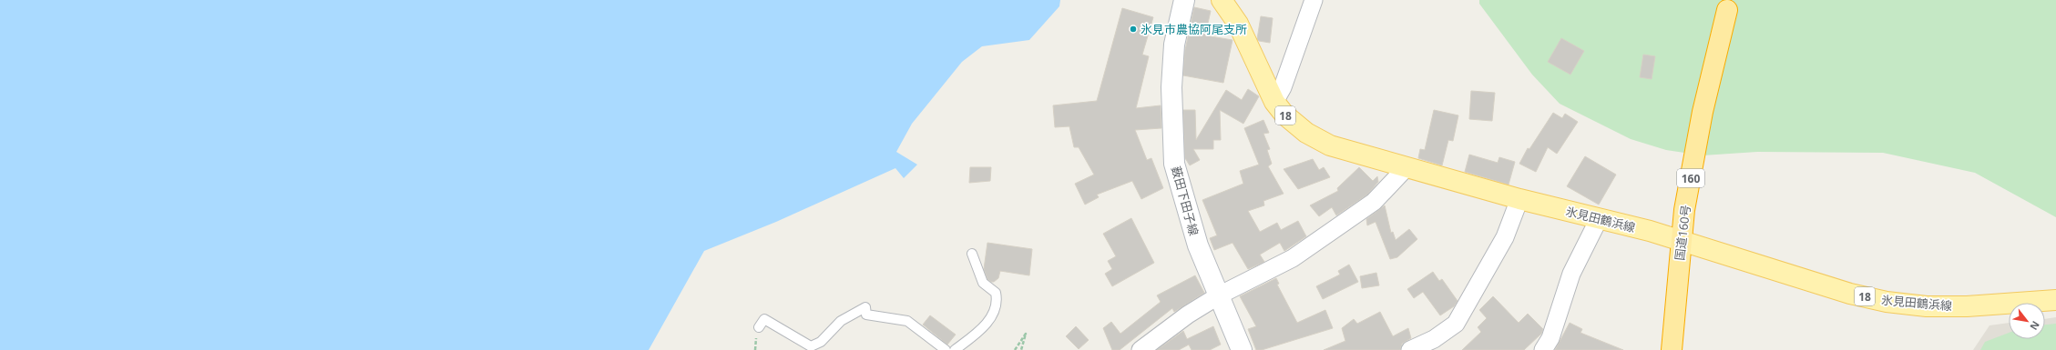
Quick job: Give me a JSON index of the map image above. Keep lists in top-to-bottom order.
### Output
{
  "streets": {
    "highway": ["160", "国道160号"],
    "main road": ["18", "薮田下田子線", "氷見田鶴浜線"]
  },
  "crossings": [
    ["氷見田鶴浜線", "国道160号"]
  ],
  "places": ["氷見市農協阿尾支所"],
  "north": "bottom right"
}
